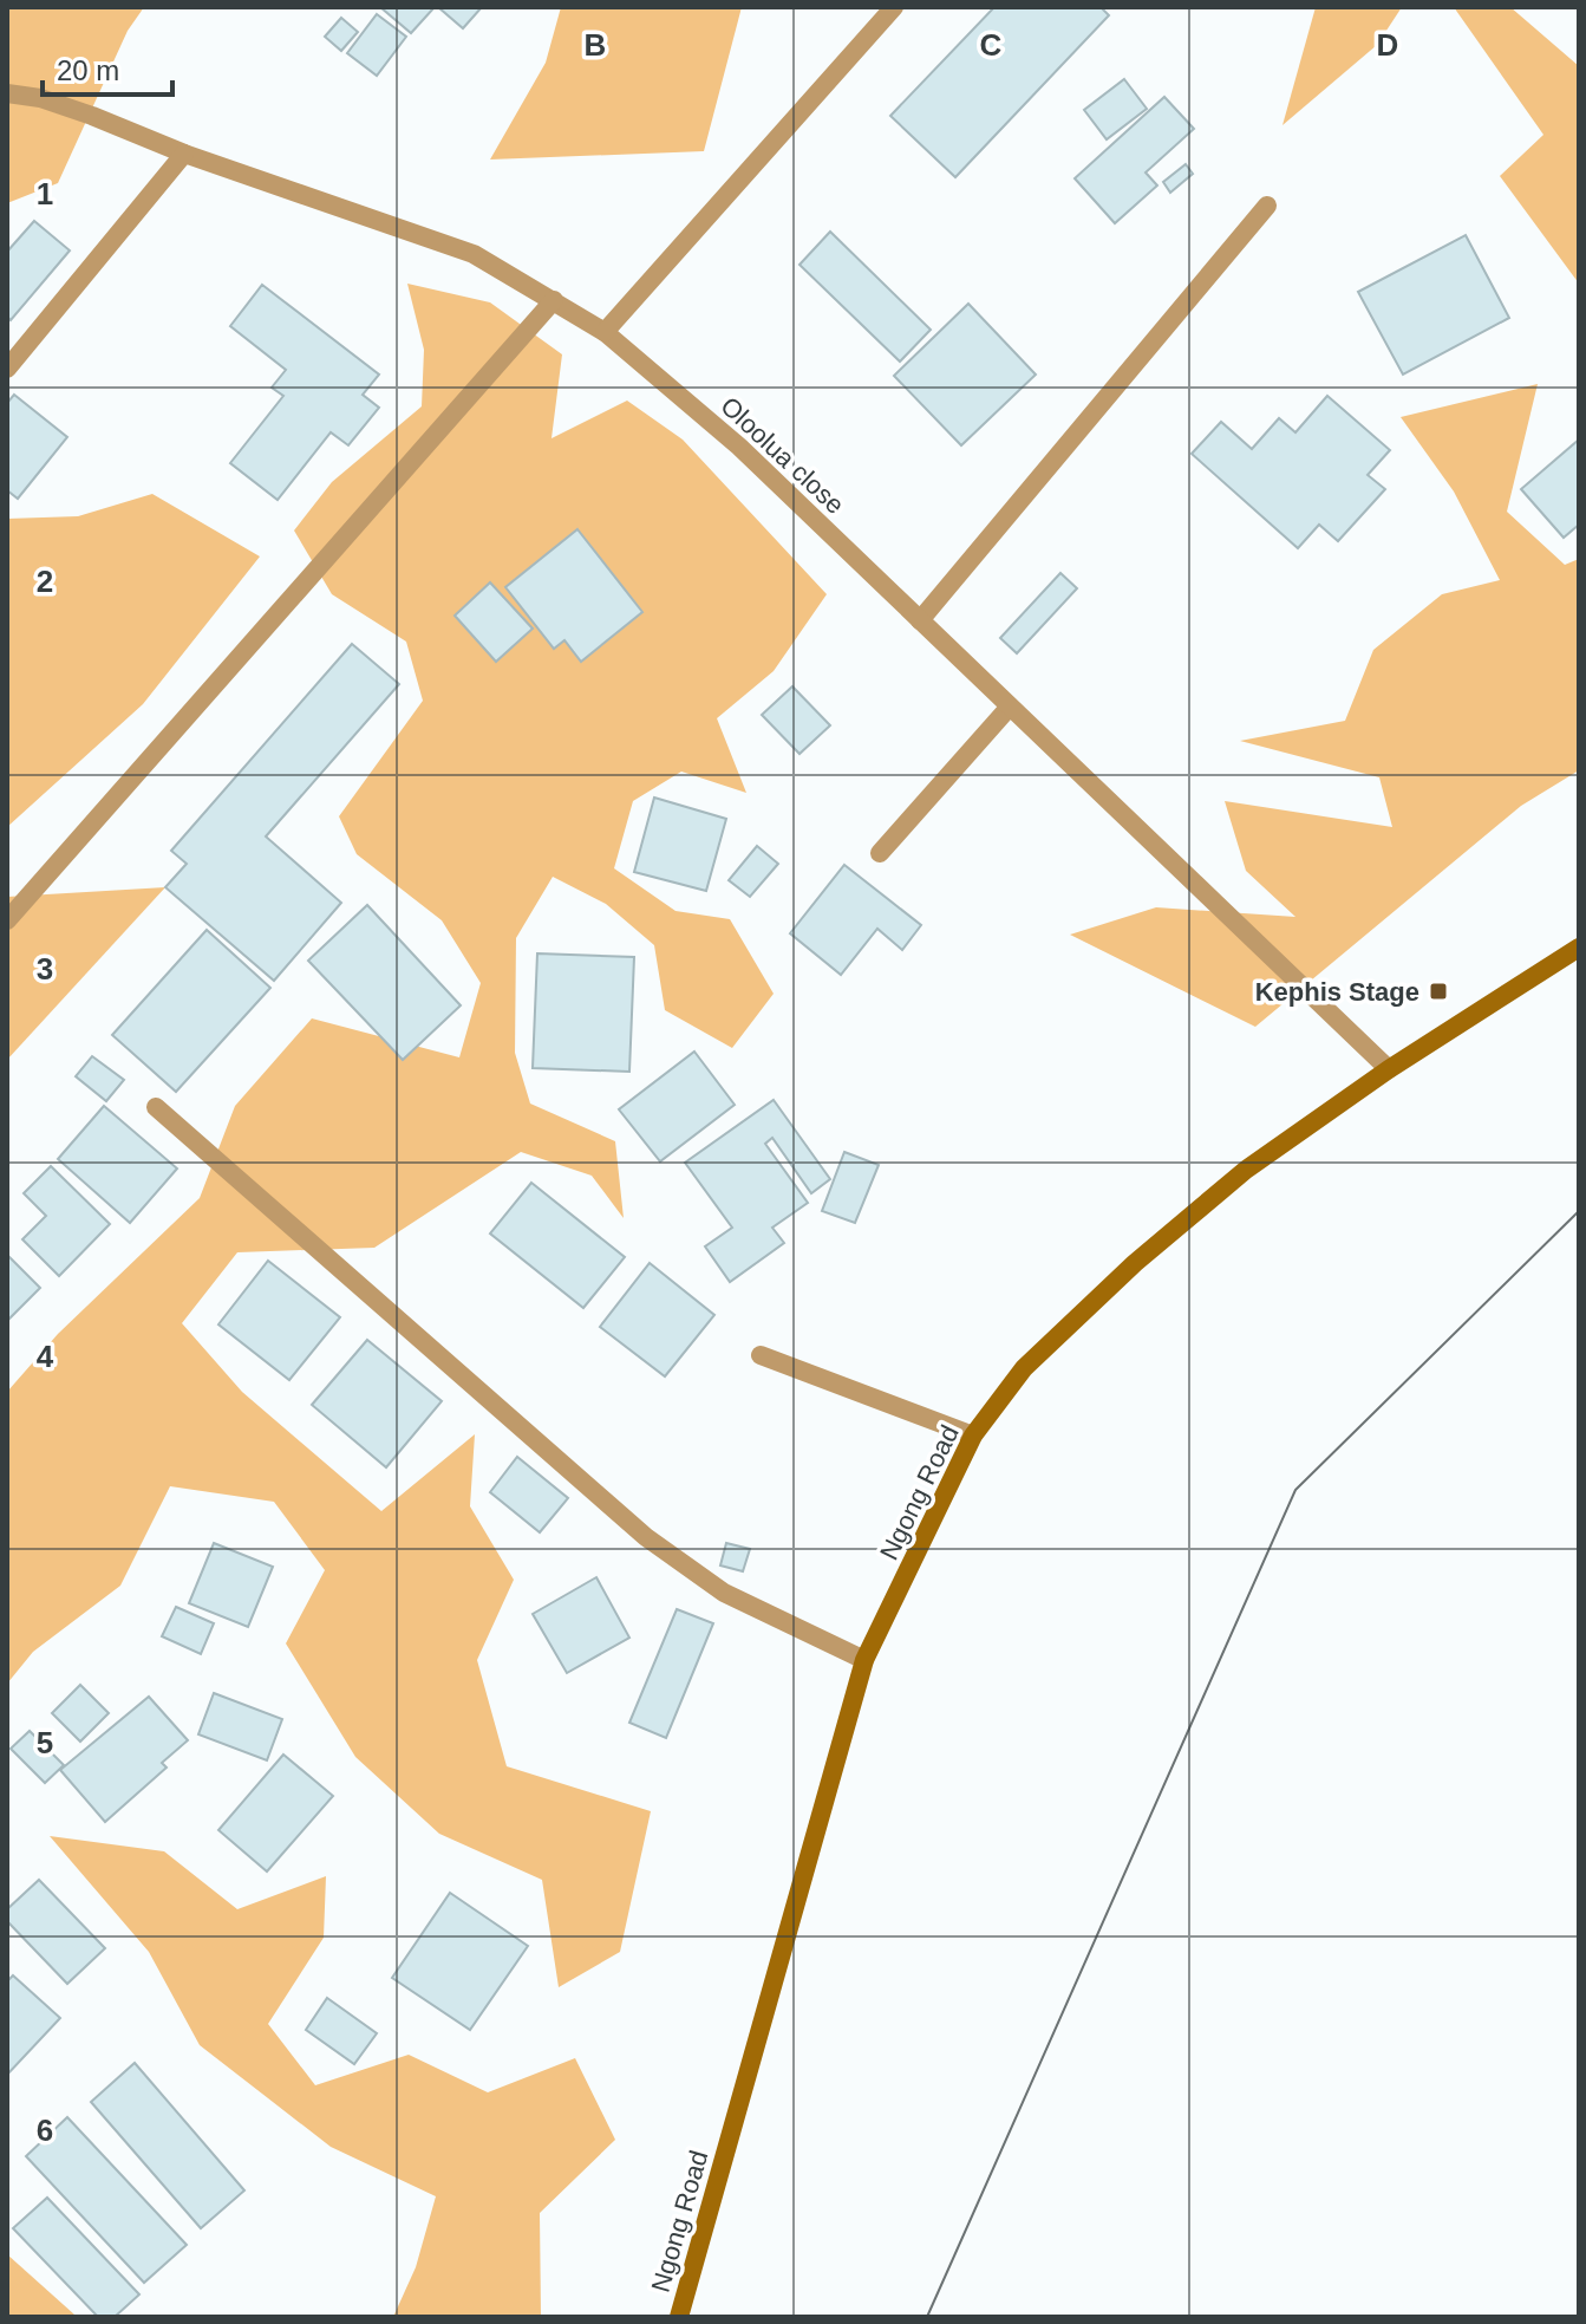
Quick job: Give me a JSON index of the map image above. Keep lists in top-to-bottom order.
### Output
{
  "streets": {
    "main road": ["Ngong Road"],
    "street": ["Oloolua close"]
  },
  "crossings": [
    ["Oloolua close", "Ngong Road"]
  ],
  "places": {
    "transit": ["Kephis Stage"]
  },
  "scale_bar": "20 m",
  "grid": {
    "columns": ["B", "C", "D"],
    "rows": [
      "1",
      "2",
      "3",
      "4",
      "5",
      "6"
    ]
  }
}
